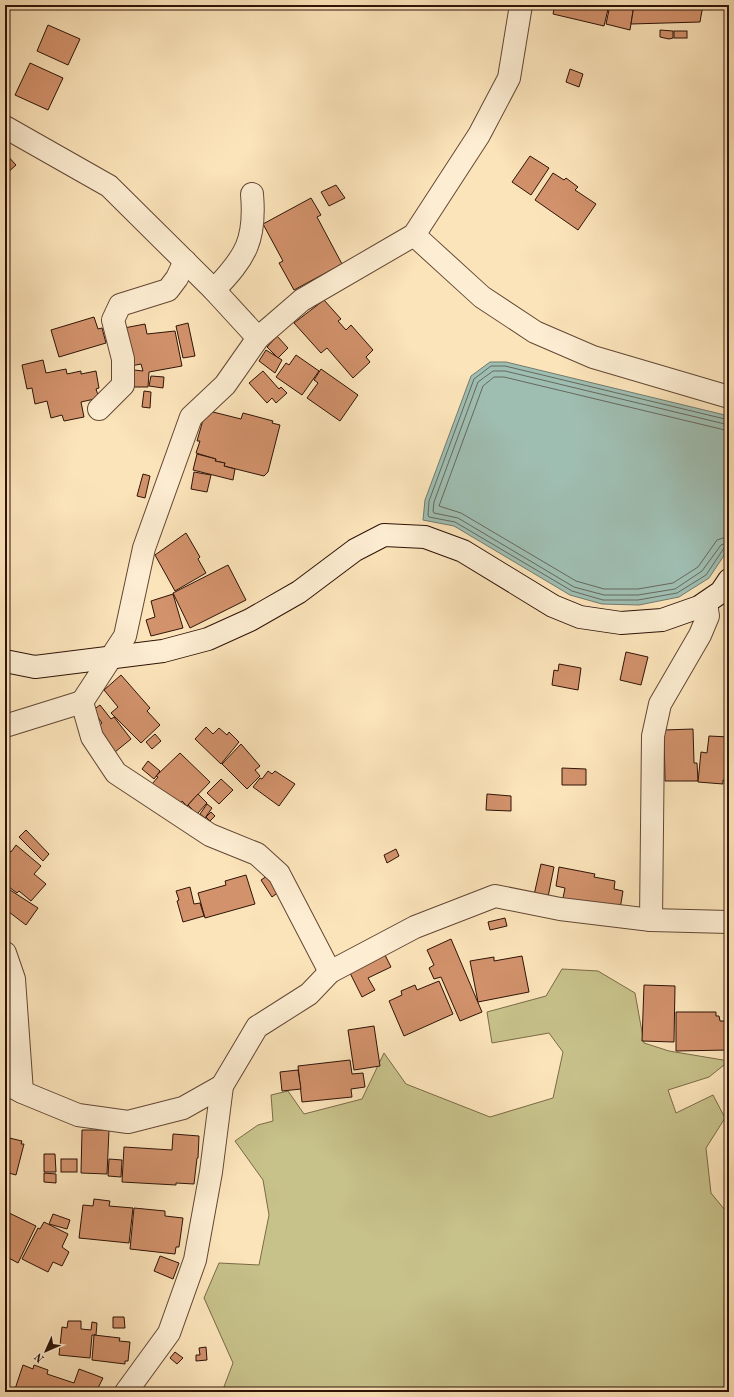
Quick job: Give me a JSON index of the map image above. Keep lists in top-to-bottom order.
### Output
{
  "north": "bottom left"
}
